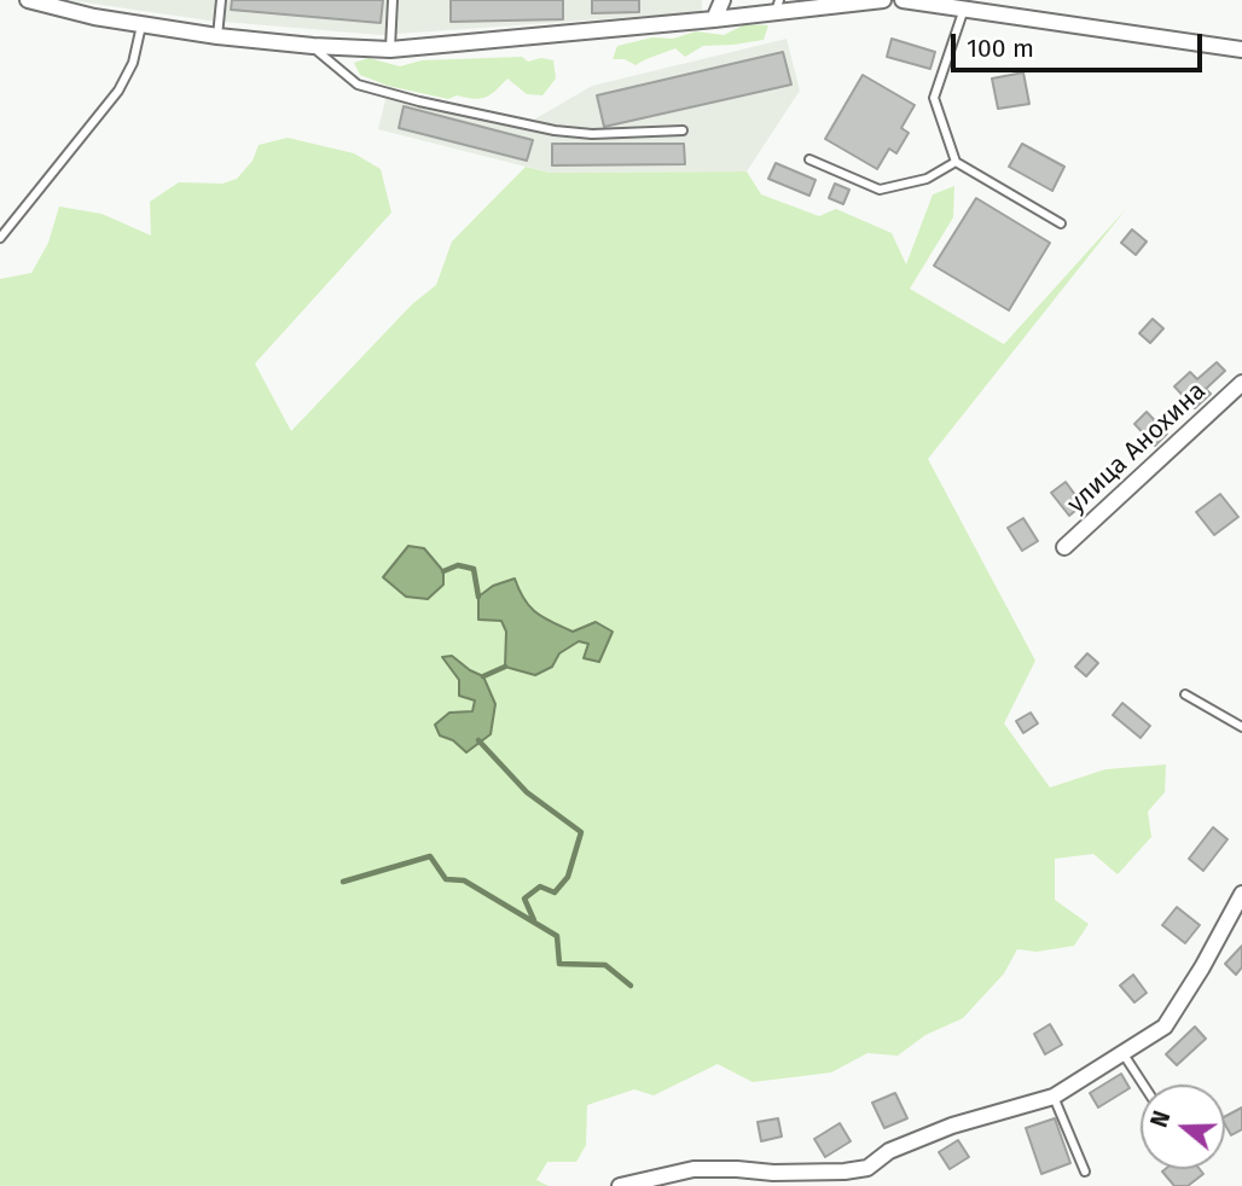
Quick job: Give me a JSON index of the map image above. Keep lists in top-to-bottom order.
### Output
{
  "streets": {
    "street": ["улица Анохина"]
  },
  "scale_bar": "100 m",
  "north": "left"
}
